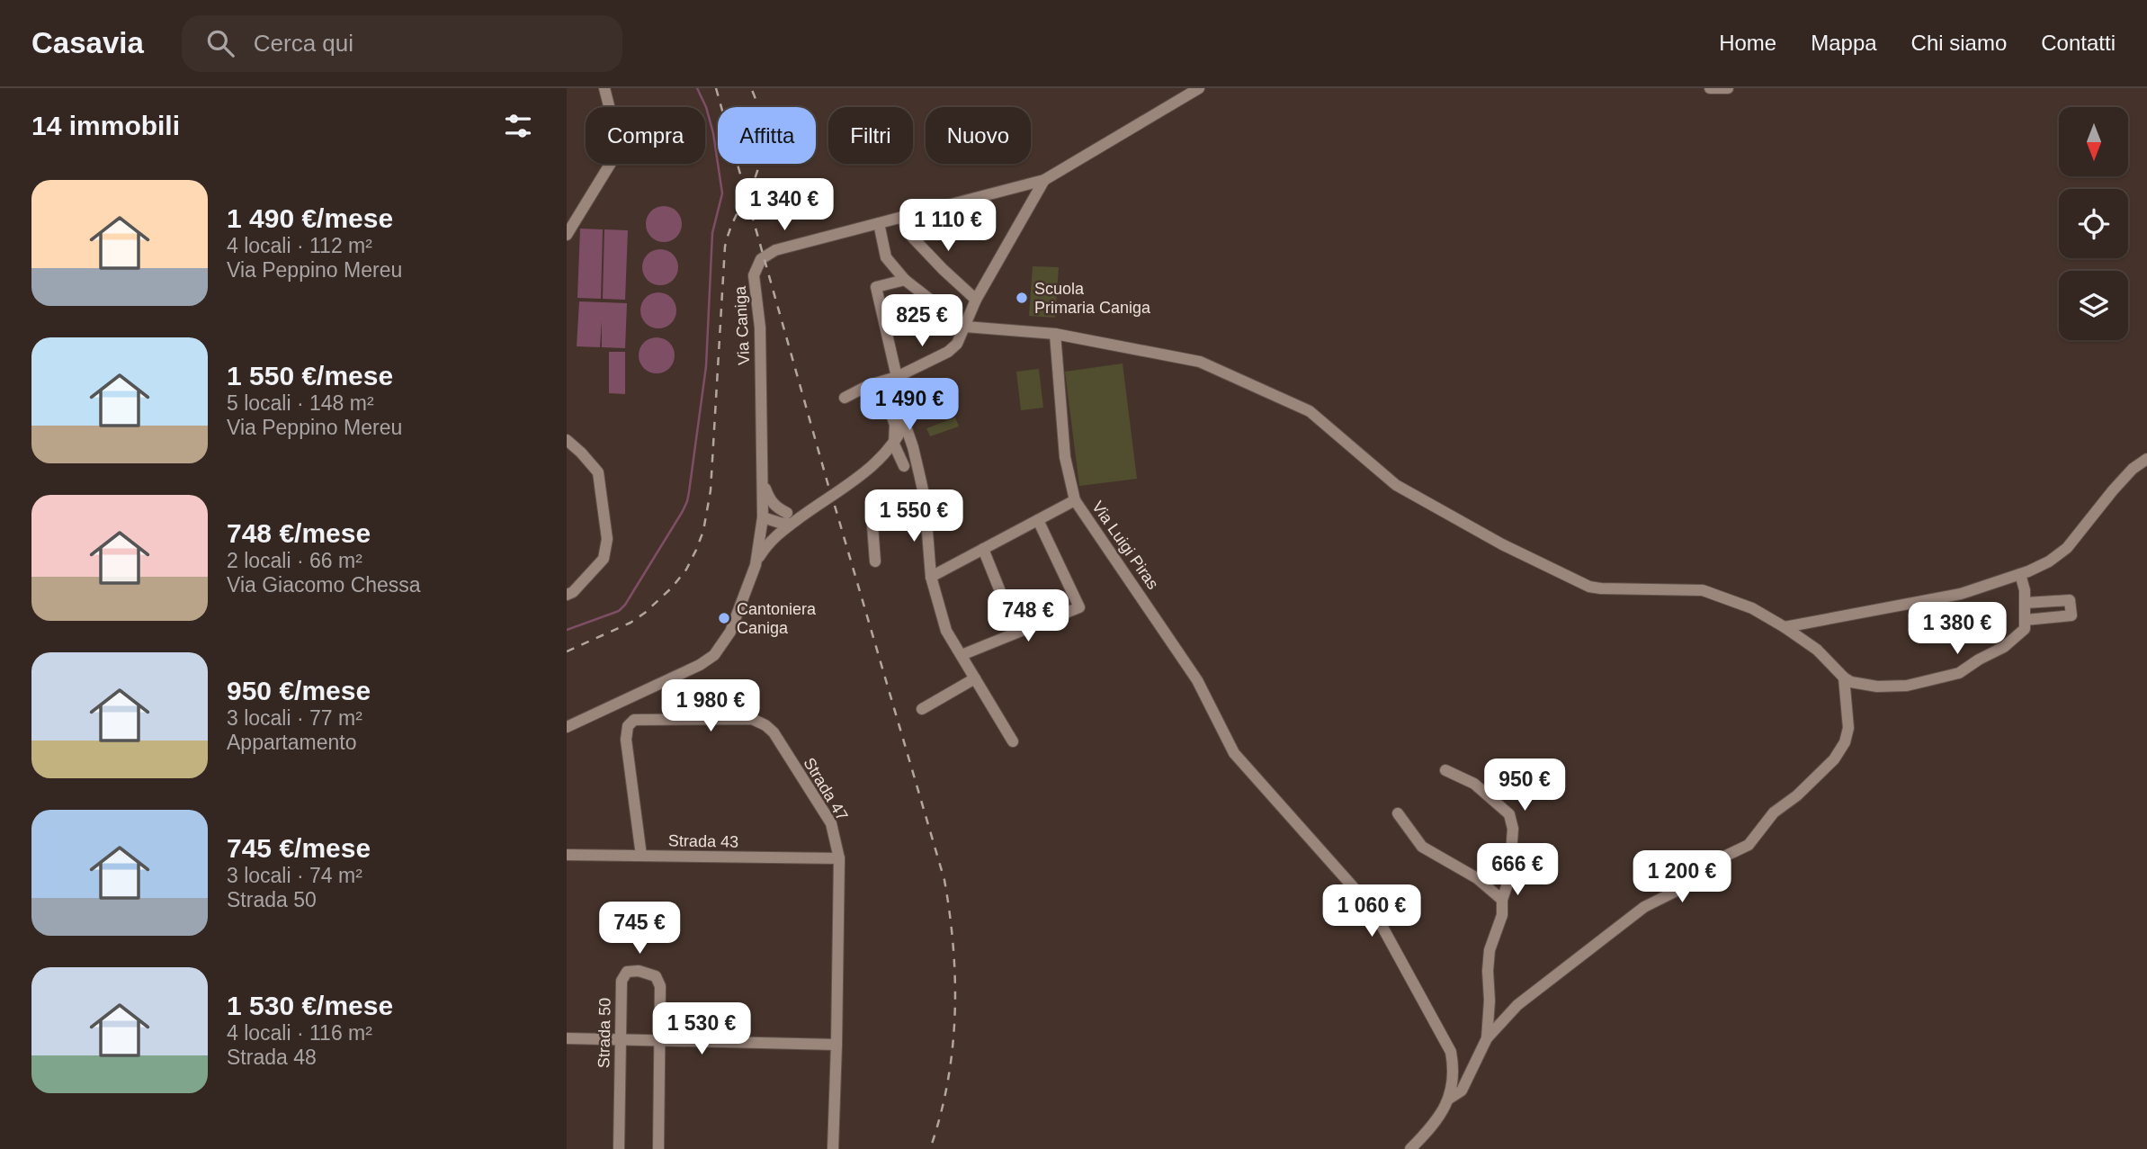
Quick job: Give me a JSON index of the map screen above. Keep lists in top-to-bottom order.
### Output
{
  "streets": {
    "street": [
      "Via Caniga",
      "Via Luigi Piras",
      "Strada 47",
      "Strada 43",
      "Strada 50"
    ]
  },
  "crossings": [
    ["Strada 47", "Strada 43"]
  ],
  "places": ["Scuola Primaria Caniga", "Cantoniera Caniga"],
  "north": "bottom",
  "page": {
    "header": "Casavia",
    "search": "Cerca qui",
    "nav": [
      "Home",
      "Mappa",
      "Chi siamo",
      "Contatti"
    ],
    "heading": "14 immobili",
    "chip": [
      "Compra",
      "Affitta",
      "Filtri",
      "Nuovo"
    ],
    "list": [
      {
        "name": "1 490 €/mese",
        "note": "4 locali · 112 m² · Via Peppino Mereu"
      },
      {
        "name": "1 550 €/mese",
        "note": "5 locali · 148 m² · Via Peppino Mereu"
      },
      {
        "name": "748 €/mese",
        "note": "2 locali · 66 m² · Via Giacomo Chessa"
      },
      {
        "name": "950 €/mese",
        "note": "3 locali · 77 m² · Appartamento"
      },
      {
        "name": "745 €/mese",
        "note": "3 locali · 74 m² · Strada 50"
      },
      {
        "name": "1 530 €/mese",
        "note": "4 locali · 116 m² · Strada 48"
      }
    ],
    "price": [
      "1 340 €",
      "1 110 €",
      "825 €",
      "1 490 €",
      "1 550 €",
      "748 €",
      "1 380 €",
      "1 980 €",
      "950 €",
      "666 €",
      "1 200 €",
      "1 060 €",
      "745 €",
      "1 530 €"
    ]
  }
}
